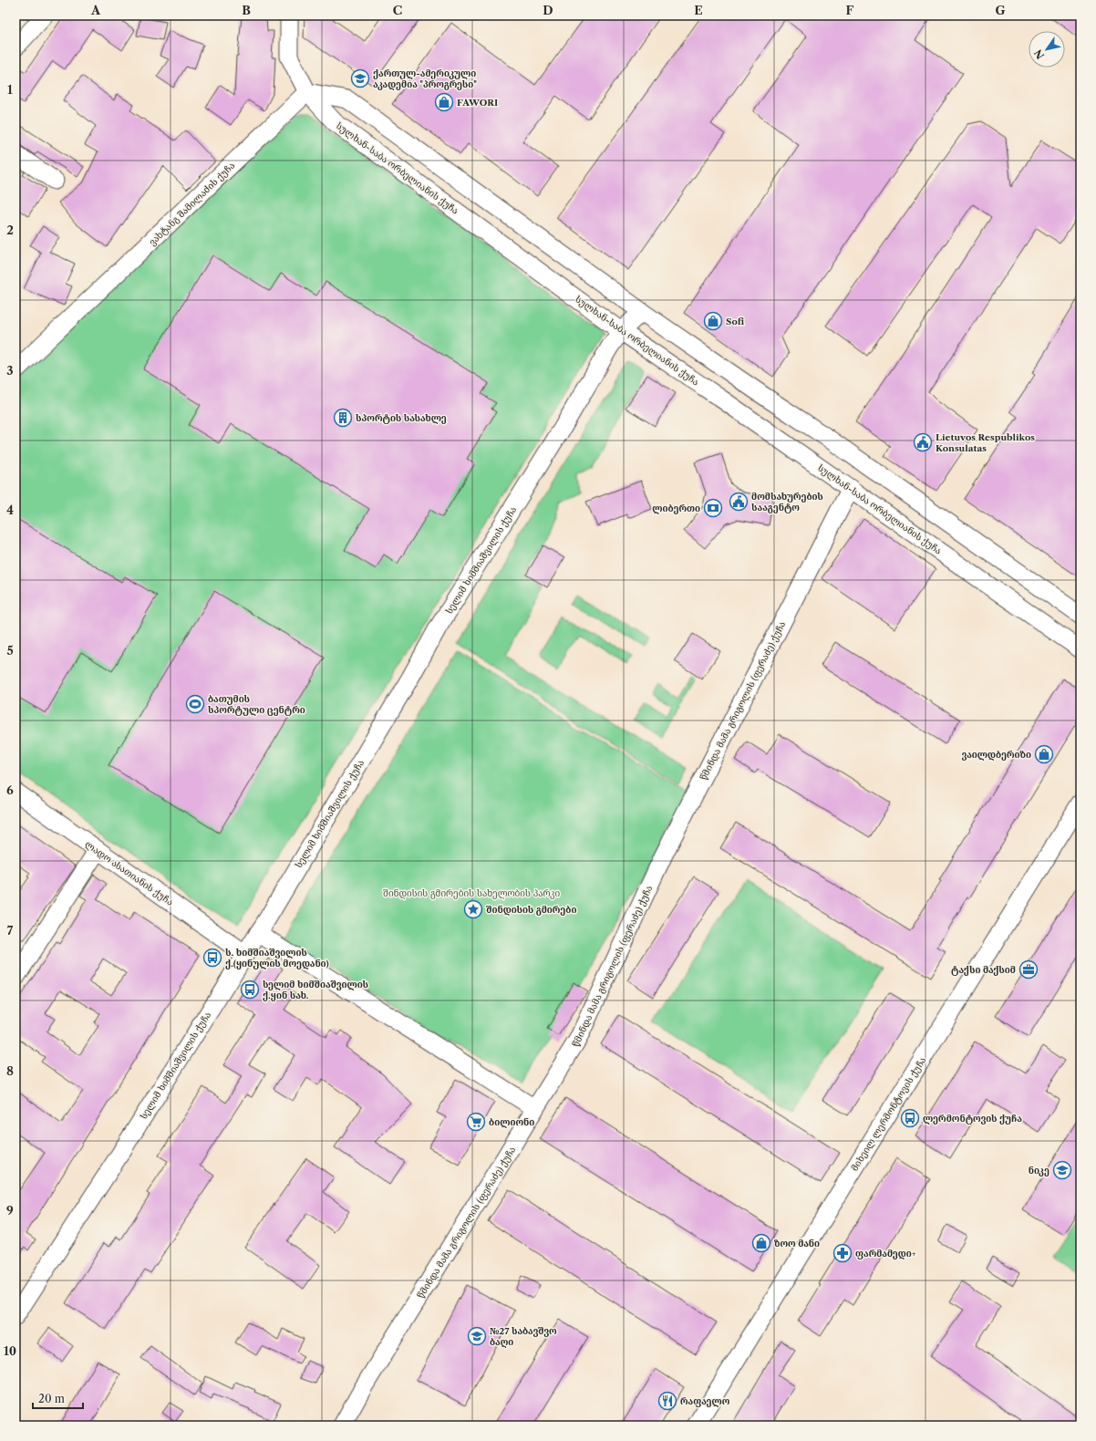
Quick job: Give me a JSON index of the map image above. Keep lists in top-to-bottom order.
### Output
{
  "streets": {
    "street": [
      "სულხან-საბა ორბელიანის ქუჩა",
      "ვახტანგ შამილაძის ქუჩა",
      "სელიმ ხიმშიაშვილის ქუჩა",
      "წმინდა მამა გრიგოლის (ფერაძე) ქუჩა",
      "ლადო ასათიანის ქუჩა",
      "მიხეილ ლერმონტოვის ქუჩა"
    ]
  },
  "crossings": [
    ["სულხან-საბა ორბელიანის ქუჩა", "ვახტანგ შამილაძის ქუჩა"],
    ["სულხან-საბა ორბელიანის ქუჩა", "სელიმ ხიმშიაშვილის ქუჩა"],
    ["სულხან-საბა ორბელიანის ქუჩა", "წმინდა მამა გრიგოლის (ფერაძე) ქუჩა"],
    ["სელიმ ხიმშიაშვილის ქუჩა", "ლადო ასათიანის ქუჩა"]
  ],
  "parks": ["შინდისის გმირების სახელობის პარკი"],
  "places": {
    "school or university": ["ქართულ-ამერიკული აკადემია \"პროგრესი\"", "ნიკე", "№27 საბავშვო ბაღი"],
    "shop": [
      "FAWORI",
      "Sofi",
      "ვაილდბერიზი",
      "ზოო მანი"
    ],
    "building": ["სპორტის სასახლე"],
    "public building": ["Lietuvos Respublikos Konsulatas", "მომსახურების სააგენტო"],
    "bank": ["ლიბერთი"],
    "sports": ["ბათუმის სპორტული ცენტრი"],
    "place": ["შინდისის გმირები"],
    "bus stop": ["ს. ხიმშიაშვილის ქ.(ყინულის მოედანი)", "სელიმ ხიმშიაშვილის ქ.ყინ სახ.", "ლერმონტოვის ქუჩა"],
    "office": ["ტაქსი მაქსიმ"],
    "supermarket": ["ბილიონი"],
    "pharmacy": ["ფარმამედი+"],
    "restaurant": ["რაფაელო"]
  },
  "scale_bar": "20 m",
  "north": "bottom left",
  "grid": {
    "columns": [
      "A",
      "B",
      "C",
      "D",
      "E",
      "F",
      "G"
    ],
    "rows": [
      "1",
      "2",
      "3",
      "4",
      "5",
      "6",
      "7",
      "8",
      "9",
      "10"
    ]
  }
}
